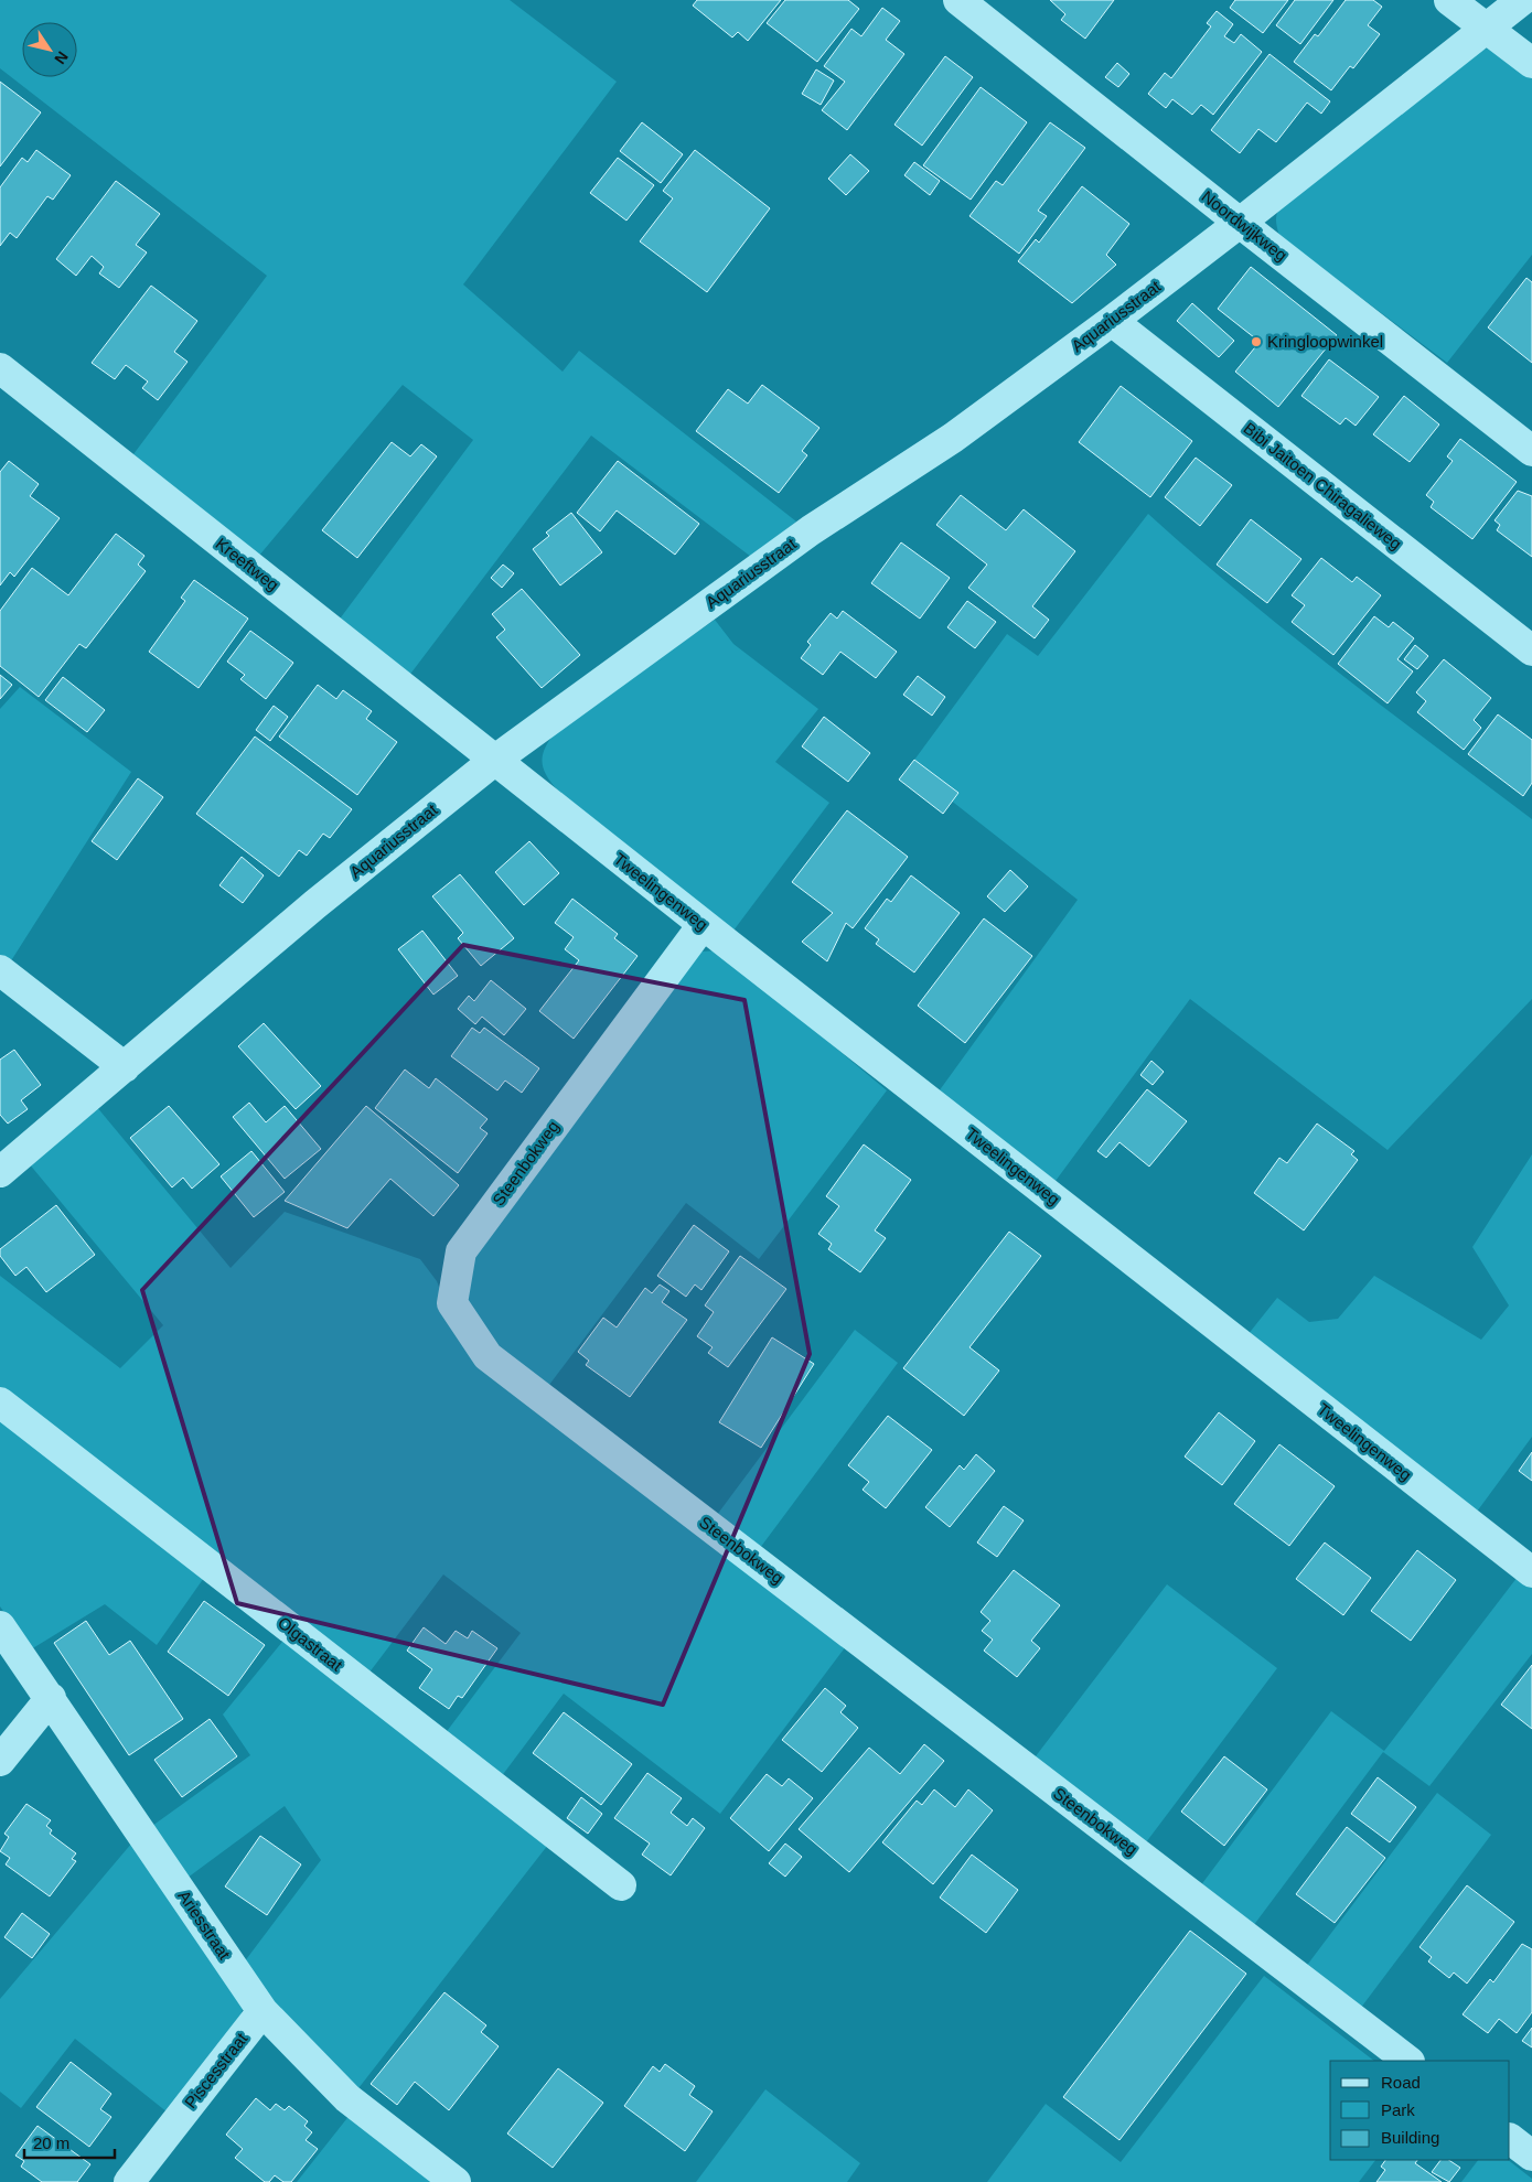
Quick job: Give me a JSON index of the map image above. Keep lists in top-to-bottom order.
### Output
{
  "streets": {
    "street": [
      "Noordwijkweg",
      "Aquariusstraat",
      "Bibi Jaitoen Chiragalieweg",
      "Kreeftweg",
      "Tweelingenweg",
      "Steenbokweg",
      "Olgastraat",
      "Ariesstraat",
      "Piscesstraat"
    ]
  },
  "crossings": [
    ["Noordwijkweg", "Aquariusstraat"],
    ["Aquariusstraat", "Bibi Jaitoen Chiragalieweg"],
    ["Aquariusstraat", "Kreeftweg"],
    ["Aquariusstraat", "Tweelingenweg"],
    ["Kreeftweg", "Tweelingenweg"],
    ["Tweelingenweg", "Steenbokweg"],
    ["Ariesstraat", "Piscesstraat"]
  ],
  "places": ["Kringloopwinkel"],
  "legend": ["Road", "Park", "Building"],
  "scale_bar": "20 m",
  "north": "bottom right"
}
